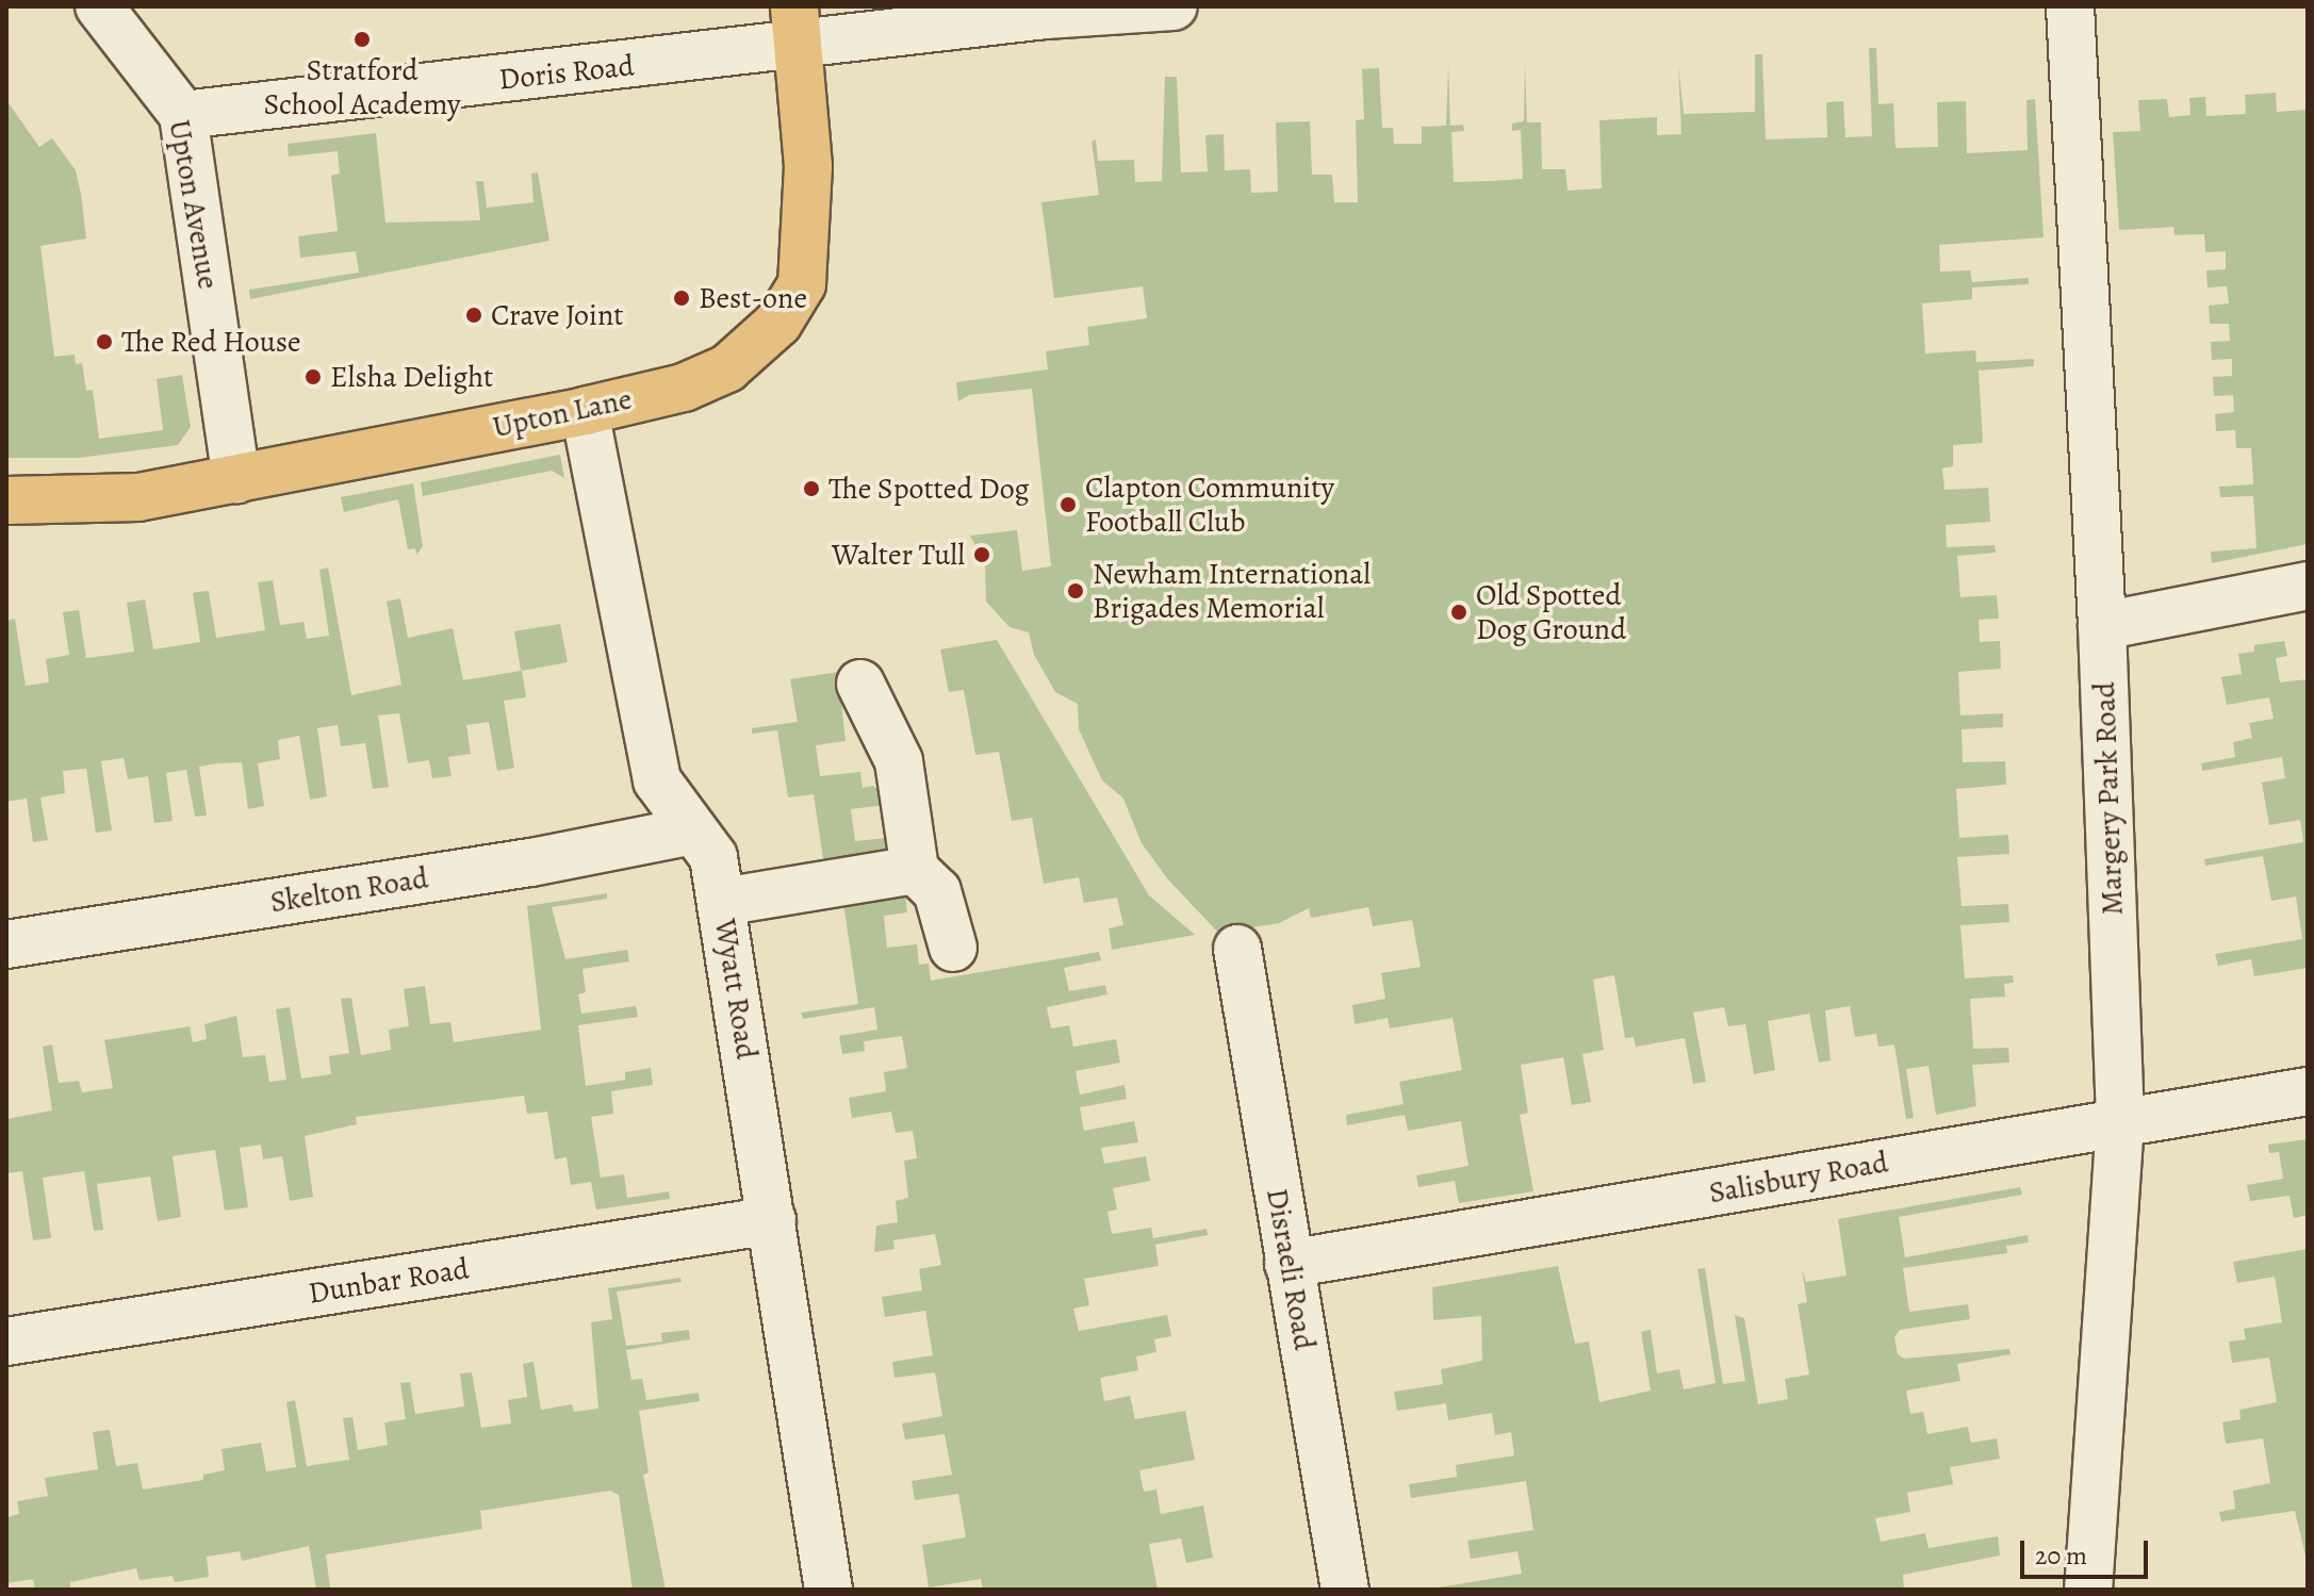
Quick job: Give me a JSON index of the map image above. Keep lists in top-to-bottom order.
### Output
{
  "streets": {
    "main road": ["Upton Lane"],
    "street": [
      "Doris Road",
      "Upton Avenue",
      "Margery Park Road",
      "Skelton Road",
      "Wyatt Road",
      "Salisbury Road",
      "Disraeli Road",
      "Dunbar Road"
    ]
  },
  "crossings": [
    ["Doris Road", "Upton Avenue"],
    ["Doris Road", "Upton Lane"],
    ["Upton Avenue", "Upton Lane"],
    ["Upton Lane", "Wyatt Road"],
    ["Margery Park Road", "Salisbury Road"],
    ["Skelton Road", "Wyatt Road"],
    ["Wyatt Road", "Dunbar Road"],
    ["Salisbury Road", "Disraeli Road"]
  ],
  "places": [
    "Stratford School Academy",
    "Best-one",
    "Crave Joint",
    "The Red House",
    "Elsha Delight",
    "The Spotted Dog",
    "Clapton Community Football Club",
    "Walter Tull",
    "Newham International Brigades Memorial",
    "Old Spotted Dog Ground"
  ],
  "scale_bar": "20 m"
}
